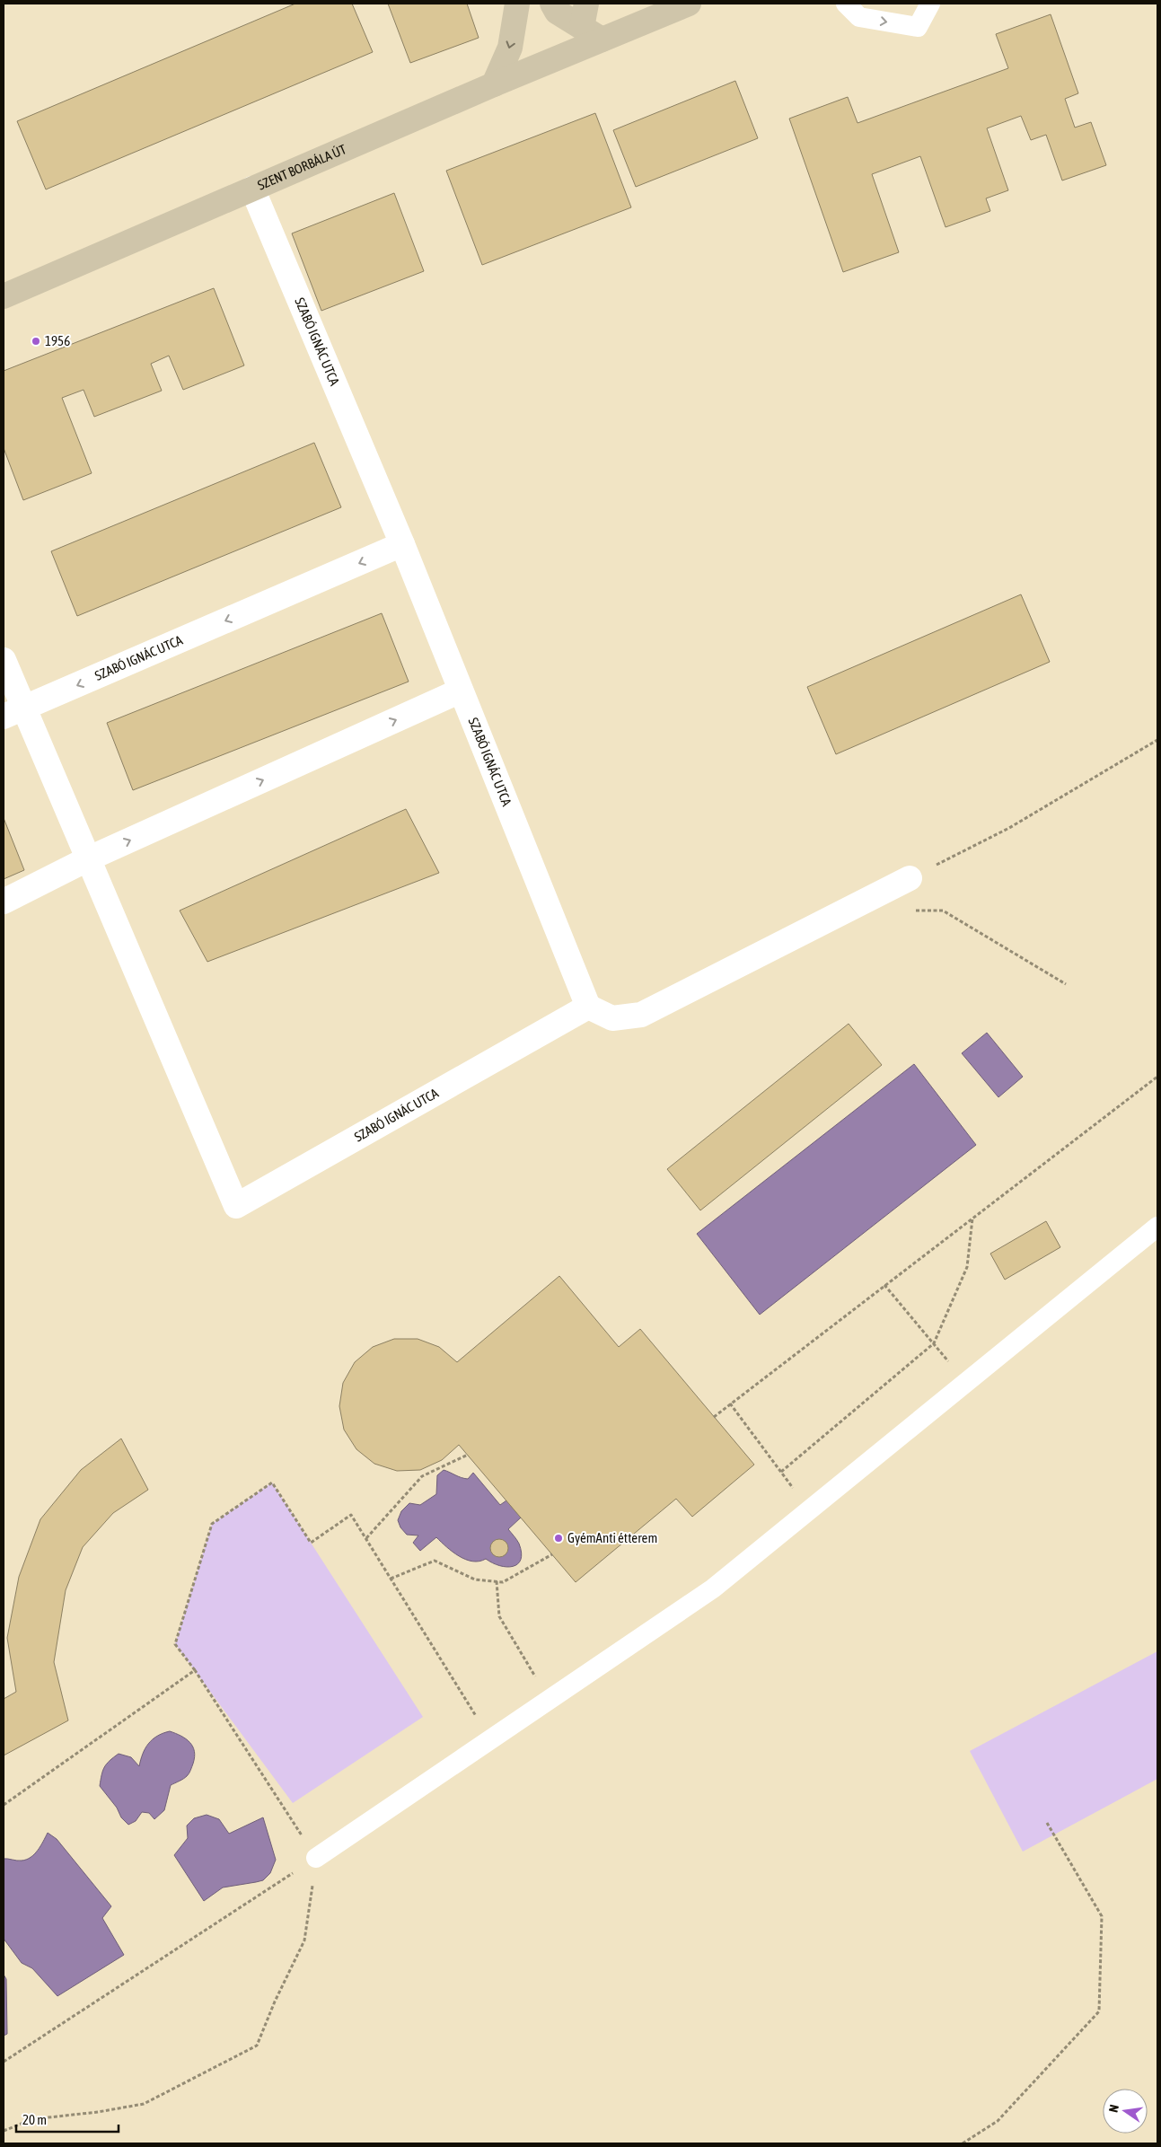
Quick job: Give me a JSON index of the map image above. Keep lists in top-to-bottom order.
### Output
{
  "streets": {
    "street": ["SZENT BORBÁLA ÚT", "SZABÓ IGNÁC UTCA"]
  },
  "crossings": [
    ["SZENT BORBÁLA ÚT", "SZABÓ IGNÁC UTCA"]
  ],
  "places": ["1956", "GyémAnti étterem"],
  "scale_bar": "20 m",
  "north": "left"
}
